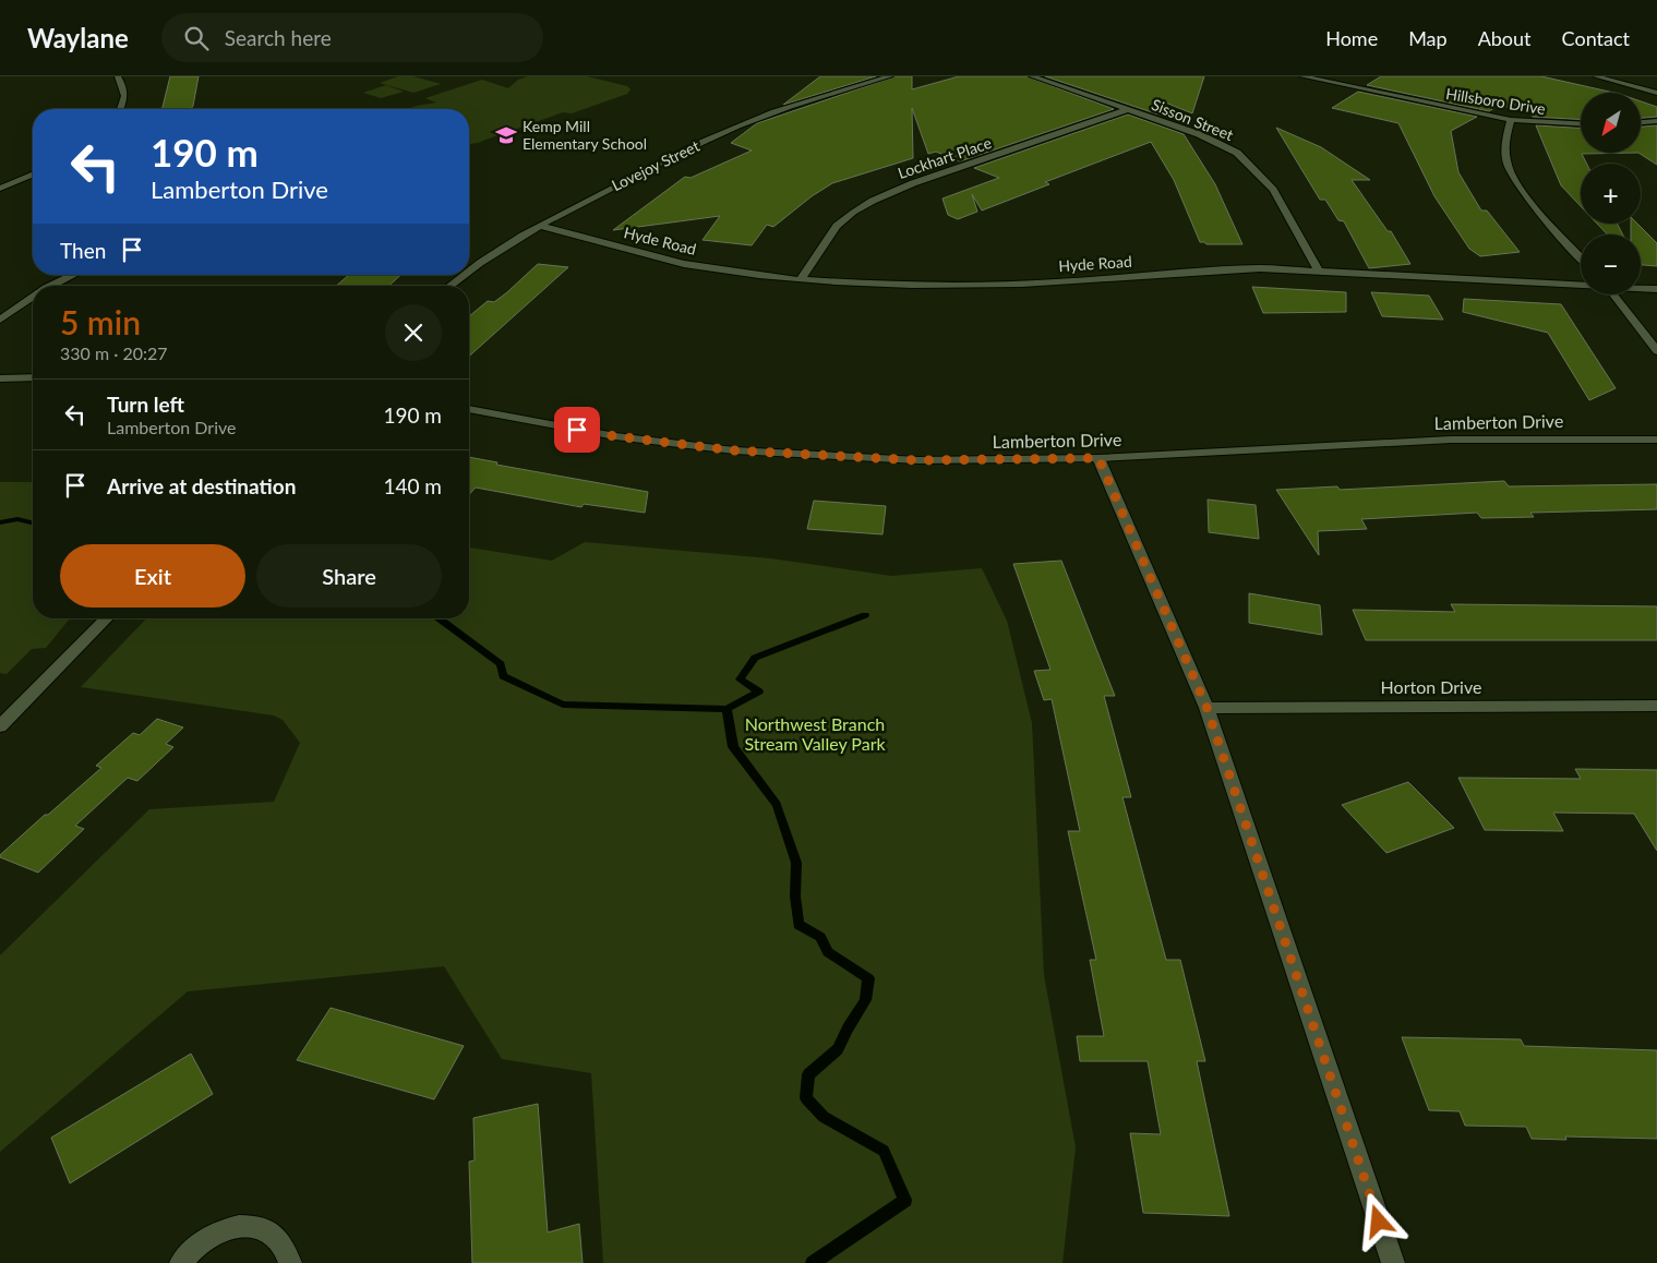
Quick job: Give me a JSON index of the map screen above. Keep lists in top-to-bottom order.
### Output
{
  "streets": {
    "street": [
      "Hillsboro Drive",
      "Sisson Street",
      "Lockhart Place",
      "Lovejoy Street",
      "Hyde Road",
      "Lamberton Drive",
      "Horton Drive"
    ]
  },
  "crossings": [
    ["Sisson Street", "Lockhart Place"],
    ["Sisson Street", "Hyde Road"],
    ["Lockhart Place", "Hyde Road"],
    ["Lovejoy Street", "Hyde Road"]
  ],
  "parks": ["Northwest Branch Stream Valley Park"],
  "places": {
    "school or university": ["Kemp Mill Elementary School"]
  },
  "north": "bottom left",
  "page": {
    "header": "Waylane",
    "search": "Search here",
    "nav": [
      "Home",
      "Map",
      "About",
      "Contact"
    ],
    "map_buttons": ["+", "−"],
    "turn": ["190 m", "Lamberton Drive"],
    "then": "Then",
    "heading": ["5 min", "330 m · 20:27"],
    "list": [
      {
        "name": "Turn left",
        "note": "Lamberton Drive",
        "value": "190 m"
      },
      {
        "name": "Arrive at destination",
        "value": "140 m"
      }
    ],
    "buttons": ["Exit", "Share"]
  }
}
